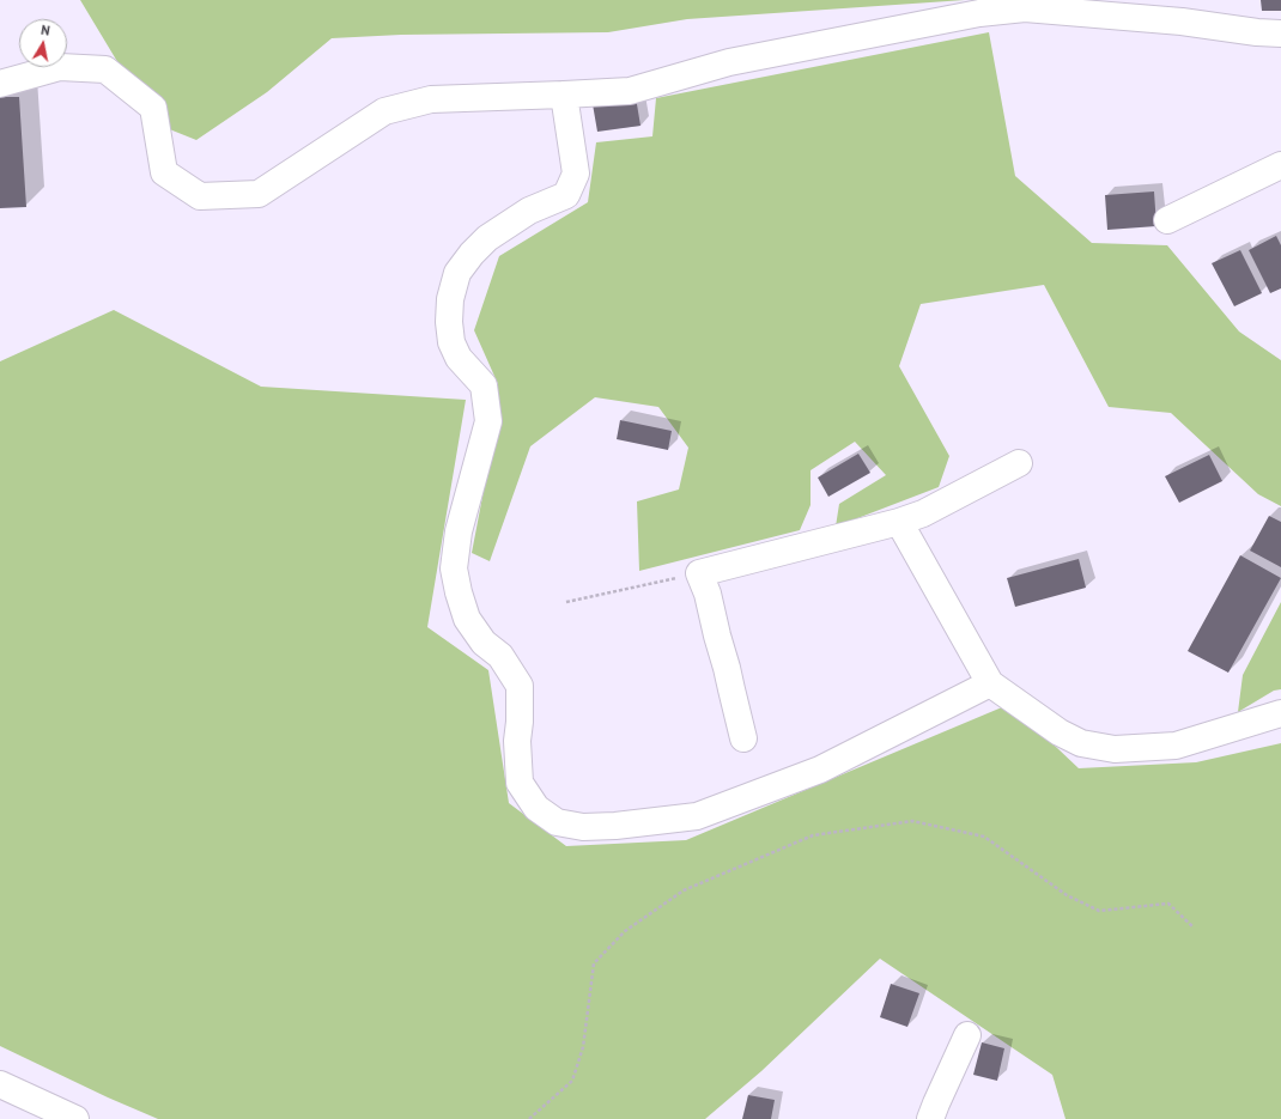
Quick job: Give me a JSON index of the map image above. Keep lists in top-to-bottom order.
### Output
{
  "north": "top"
}
